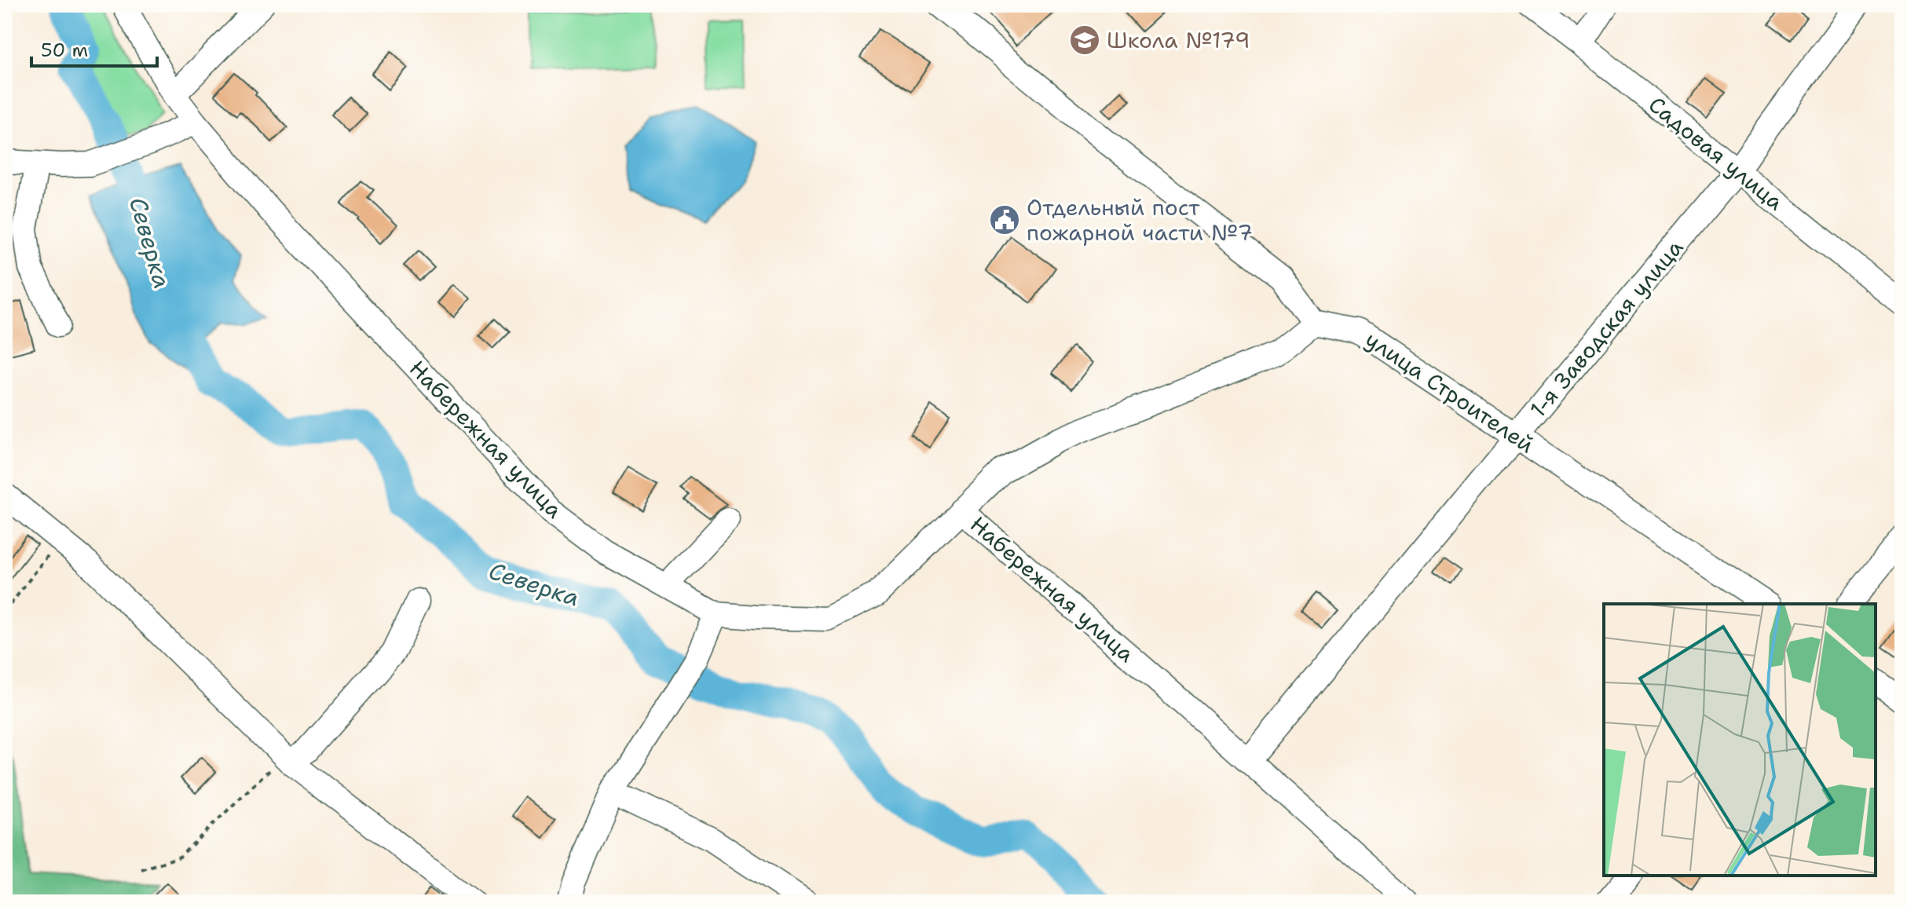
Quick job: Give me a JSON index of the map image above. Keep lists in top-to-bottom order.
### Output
{
  "streets": {
    "street": [
      "Садовая улица",
      "1-я Заводская улица",
      "улица Строителей",
      "Набережная улица"
    ]
  },
  "crossings": [
    ["Садовая улица", "1-я Заводская улица"],
    ["1-я Заводская улица", "улица Строителей"],
    ["1-я Заводская улица", "Набережная улица"]
  ],
  "water": ["Северка"],
  "places": {
    "school or university": ["Школа №179"],
    "public building": ["Отдельный пост пожарной части №7"]
  },
  "scale_bar": "50 m"
}
